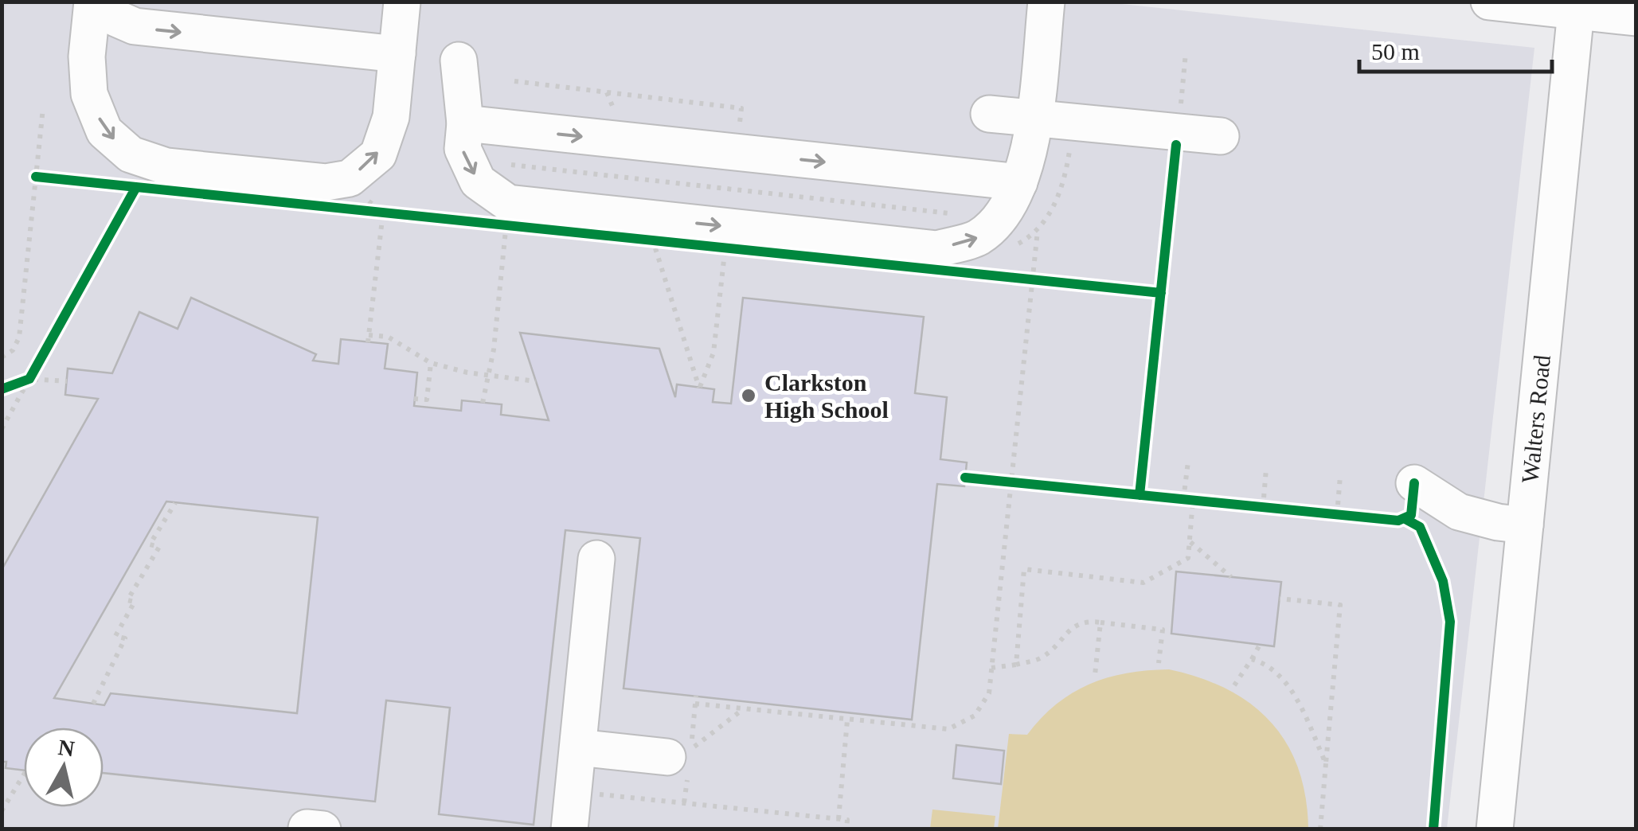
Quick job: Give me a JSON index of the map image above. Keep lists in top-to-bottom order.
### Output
{
  "streets": {
    "street": ["Walters Road"]
  },
  "places": ["Clarkston High School"],
  "scale_bar": "50 m",
  "north": "top"
}
